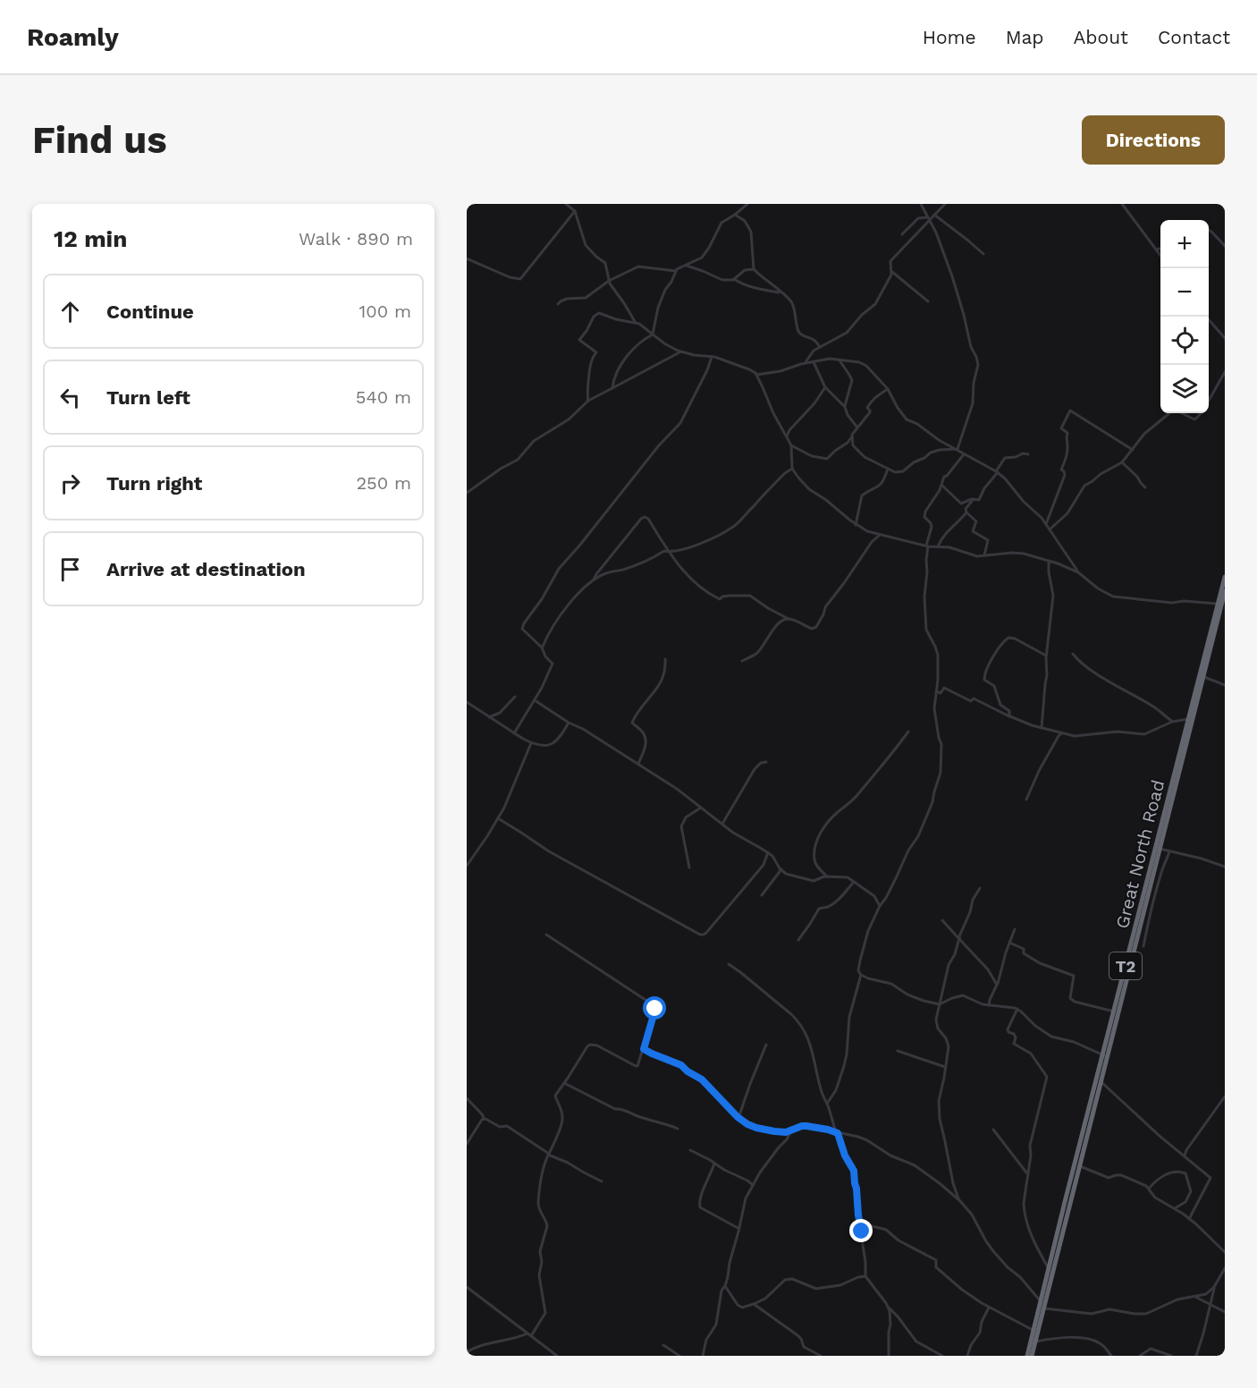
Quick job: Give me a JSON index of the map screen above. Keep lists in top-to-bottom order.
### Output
{
  "streets": {
    "highway": ["Great North Road", "T2"]
  },
  "page": {
    "header": "Roamly",
    "nav": [
      "Home",
      "Map",
      "About",
      "Contact"
    ],
    "buttons": "Directions",
    "title": "Find us",
    "heading": ["12 min", "Walk · 890 m"],
    "map_buttons": ["+", "−"],
    "list": [
      ["Continue", "100 m"],
      ["Turn left", "540 m"],
      ["Turn right", "250 m"],
      "Arrive at destination"
    ]
  }
}
